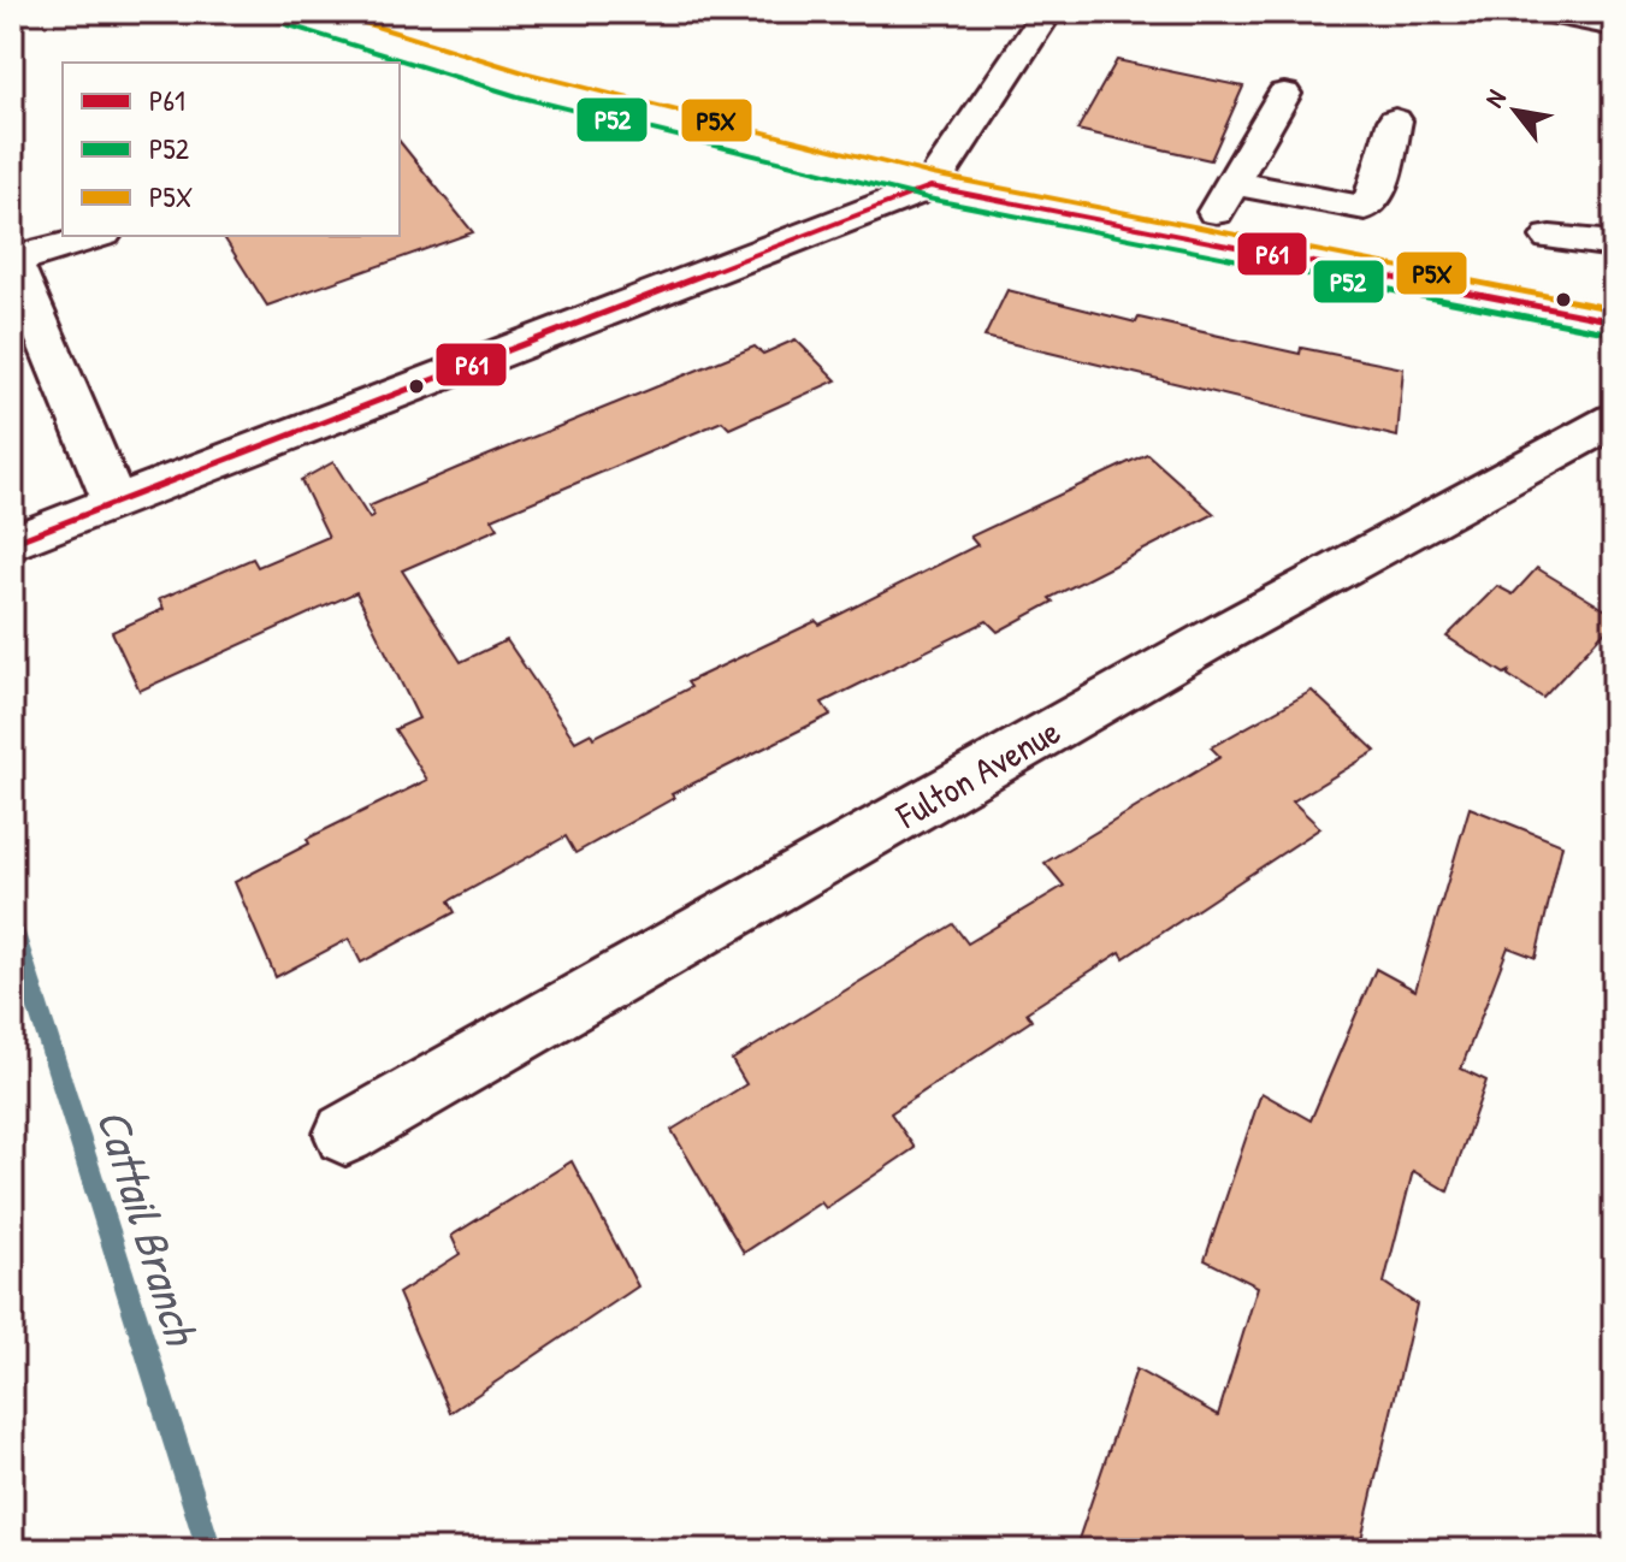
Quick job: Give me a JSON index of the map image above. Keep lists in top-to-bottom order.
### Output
{
  "streets": {
    "street": ["Fulton Avenue"]
  },
  "water": ["Cattail Branch"],
  "lines": ["transit line P5X", "transit line P52", "transit line P61"],
  "legend": ["P61", "P52", "P5X"],
  "north": "top left"
}
